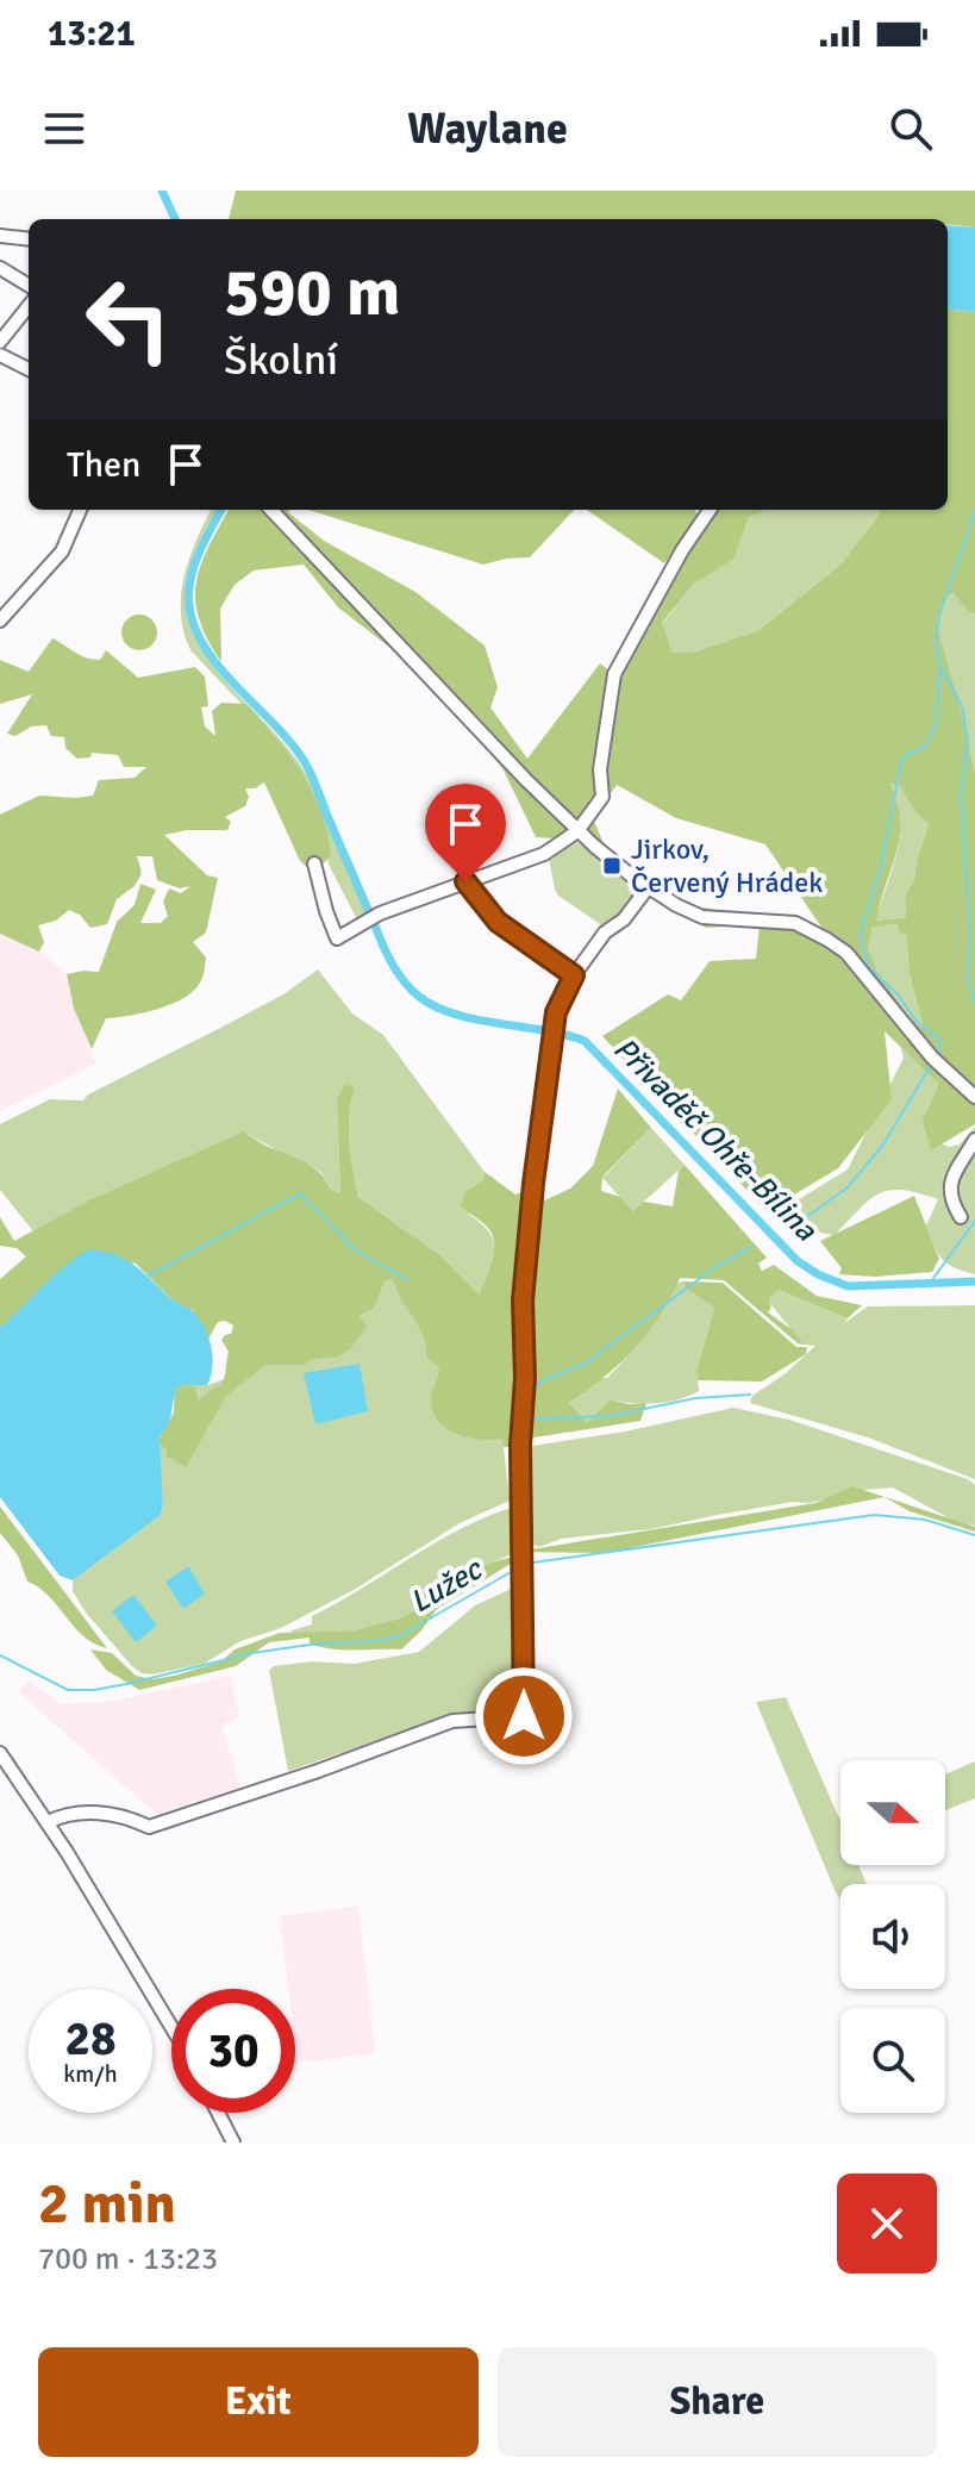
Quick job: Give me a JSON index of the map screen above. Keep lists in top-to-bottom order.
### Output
{
  "water": ["Přivaděč Ohře-Bílina", "Lužec"],
  "places": {
    "transit": ["Jirkov, Červený Hrádek"]
  },
  "north": "right",
  "page": {
    "status": "13:21",
    "header": "Waylane",
    "turn": ["590 m", "Školní"],
    "then": "Then",
    "speed": "28 km/h",
    "limit": "30",
    "heading": ["2 min", "700 m · 13:23"],
    "buttons": ["Exit", "Share"]
  }
}
